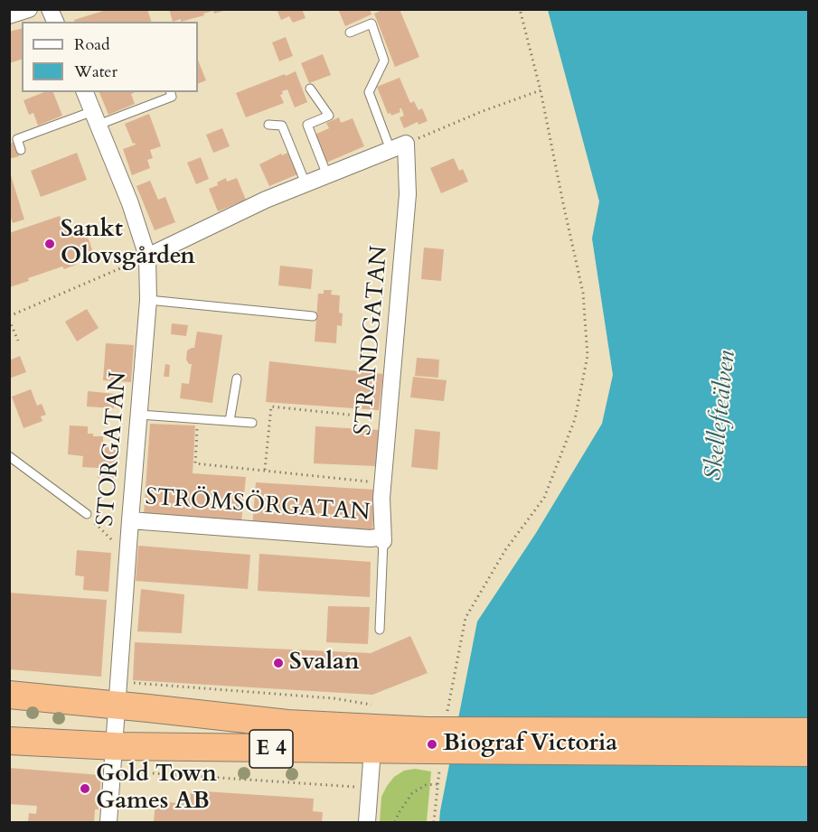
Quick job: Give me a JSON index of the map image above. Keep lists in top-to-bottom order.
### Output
{
  "streets": {
    "highway": ["E 4"],
    "street": ["STRANDGATAN", "STORGATAN", "STRÖMSÖRGATAN"]
  },
  "crossings": [
    ["STRANDGATAN", "STRÖMSÖRGATAN"],
    ["STORGATAN", "STRÖMSÖRGATAN"],
    ["STORGATAN", "E 4"]
  ],
  "water": ["Skellefteälven"],
  "places": [
    "Sankt Olovsgården",
    "Svalan",
    "Biograf Victoria",
    "Gold Town Games AB"
  ],
  "legend": ["Road", "Water"]
}
